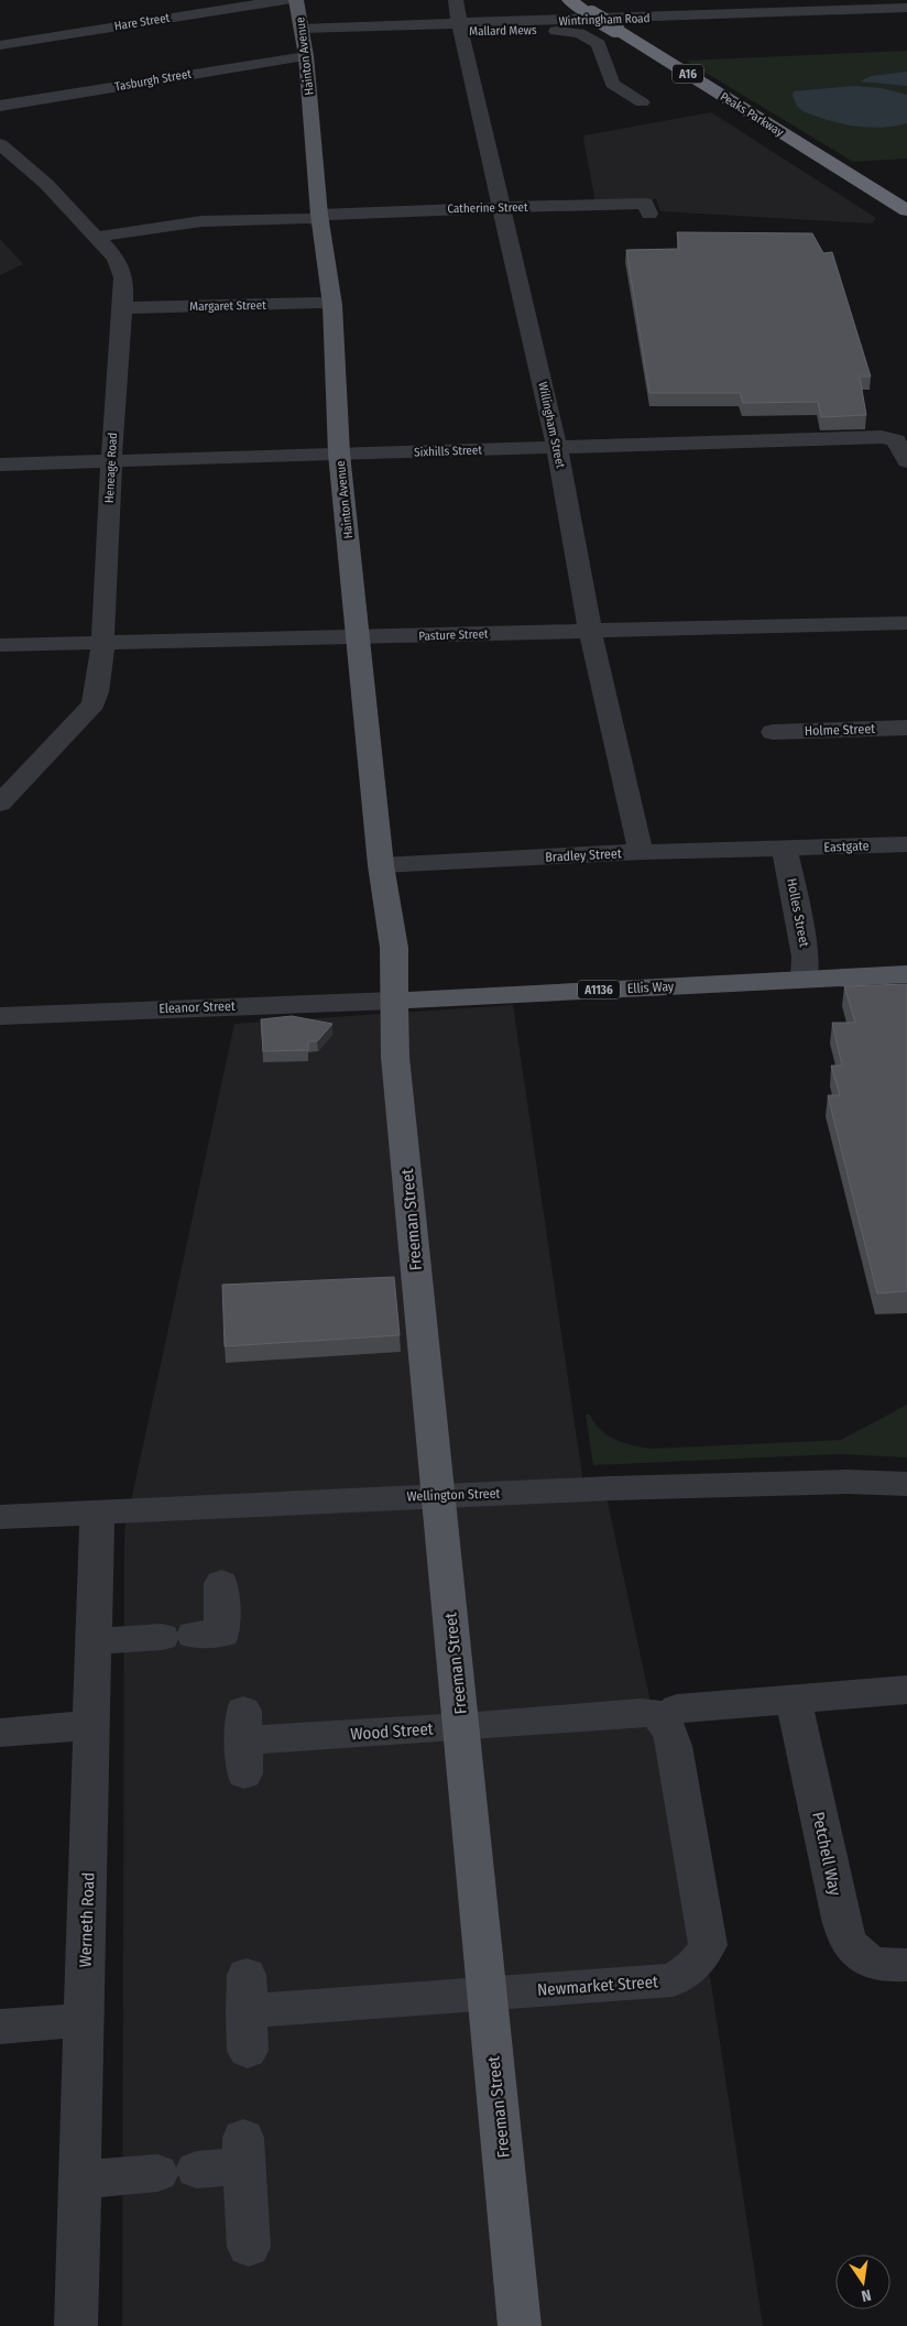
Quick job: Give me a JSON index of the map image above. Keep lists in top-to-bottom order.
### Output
{
  "streets": {
    "highway": ["A16", "Peaks Parkway"],
    "main road": [
      "Hainton Avenue",
      "Ellis Way",
      "A1136",
      "Freeman Street"
    ],
    "street": [
      "Wintringham Road",
      "Hare Street",
      "Mallard Mews",
      "Tasburgh Street",
      "Catherine Street",
      "Margaret Street",
      "Willingham Street",
      "Sixhills Street",
      "Heneage Road",
      "Pasture Street",
      "Holme Street",
      "Eastgate",
      "Bradley Street",
      "Holles Street",
      "Eleanor Street",
      "Wellington Street",
      "Wood Street",
      "Petchell Way",
      "Werneth Road",
      "Newmarket Street"
    ]
  },
  "crossings": [
    ["Wintringham Road", "Mallard Mews"],
    ["Wintringham Road", "Hainton Avenue"],
    ["Wintringham Road", "Willingham Street"],
    ["Mallard Mews", "Willingham Street"],
    ["Hainton Avenue", "Tasburgh Street"],
    ["Hainton Avenue", "Catherine Street"],
    ["Hainton Avenue", "Margaret Street"],
    ["Hainton Avenue", "Sixhills Street"],
    ["Hainton Avenue", "Pasture Street"],
    ["Hainton Avenue", "Bradley Street"],
    ["Hainton Avenue", "Ellis Way"],
    ["Hainton Avenue", "Eleanor Street"],
    ["Hainton Avenue", "Freeman Street"],
    ["Catherine Street", "Willingham Street"],
    ["Catherine Street", "Heneage Road"],
    ["Margaret Street", "Heneage Road"],
    ["Willingham Street", "Sixhills Street"],
    ["Willingham Street", "Pasture Street"],
    ["Willingham Street", "Bradley Street"],
    ["Sixhills Street", "Heneage Road"],
    ["Heneage Road", "Pasture Street"],
    ["Eastgate", "Bradley Street"],
    ["Eastgate", "Holles Street"],
    ["Bradley Street", "Holles Street"],
    ["Holles Street", "Ellis Way"],
    ["Ellis Way", "Eleanor Street"],
    ["Ellis Way", "Freeman Street"],
    ["Eleanor Street", "Freeman Street"],
    ["Freeman Street", "Wellington Street"],
    ["Freeman Street", "Wood Street"],
    ["Freeman Street", "Newmarket Street"],
    ["Wellington Street", "Werneth Road"],
    ["Wood Street", "Newmarket Street"]
  ],
  "north": "bottom"
}
